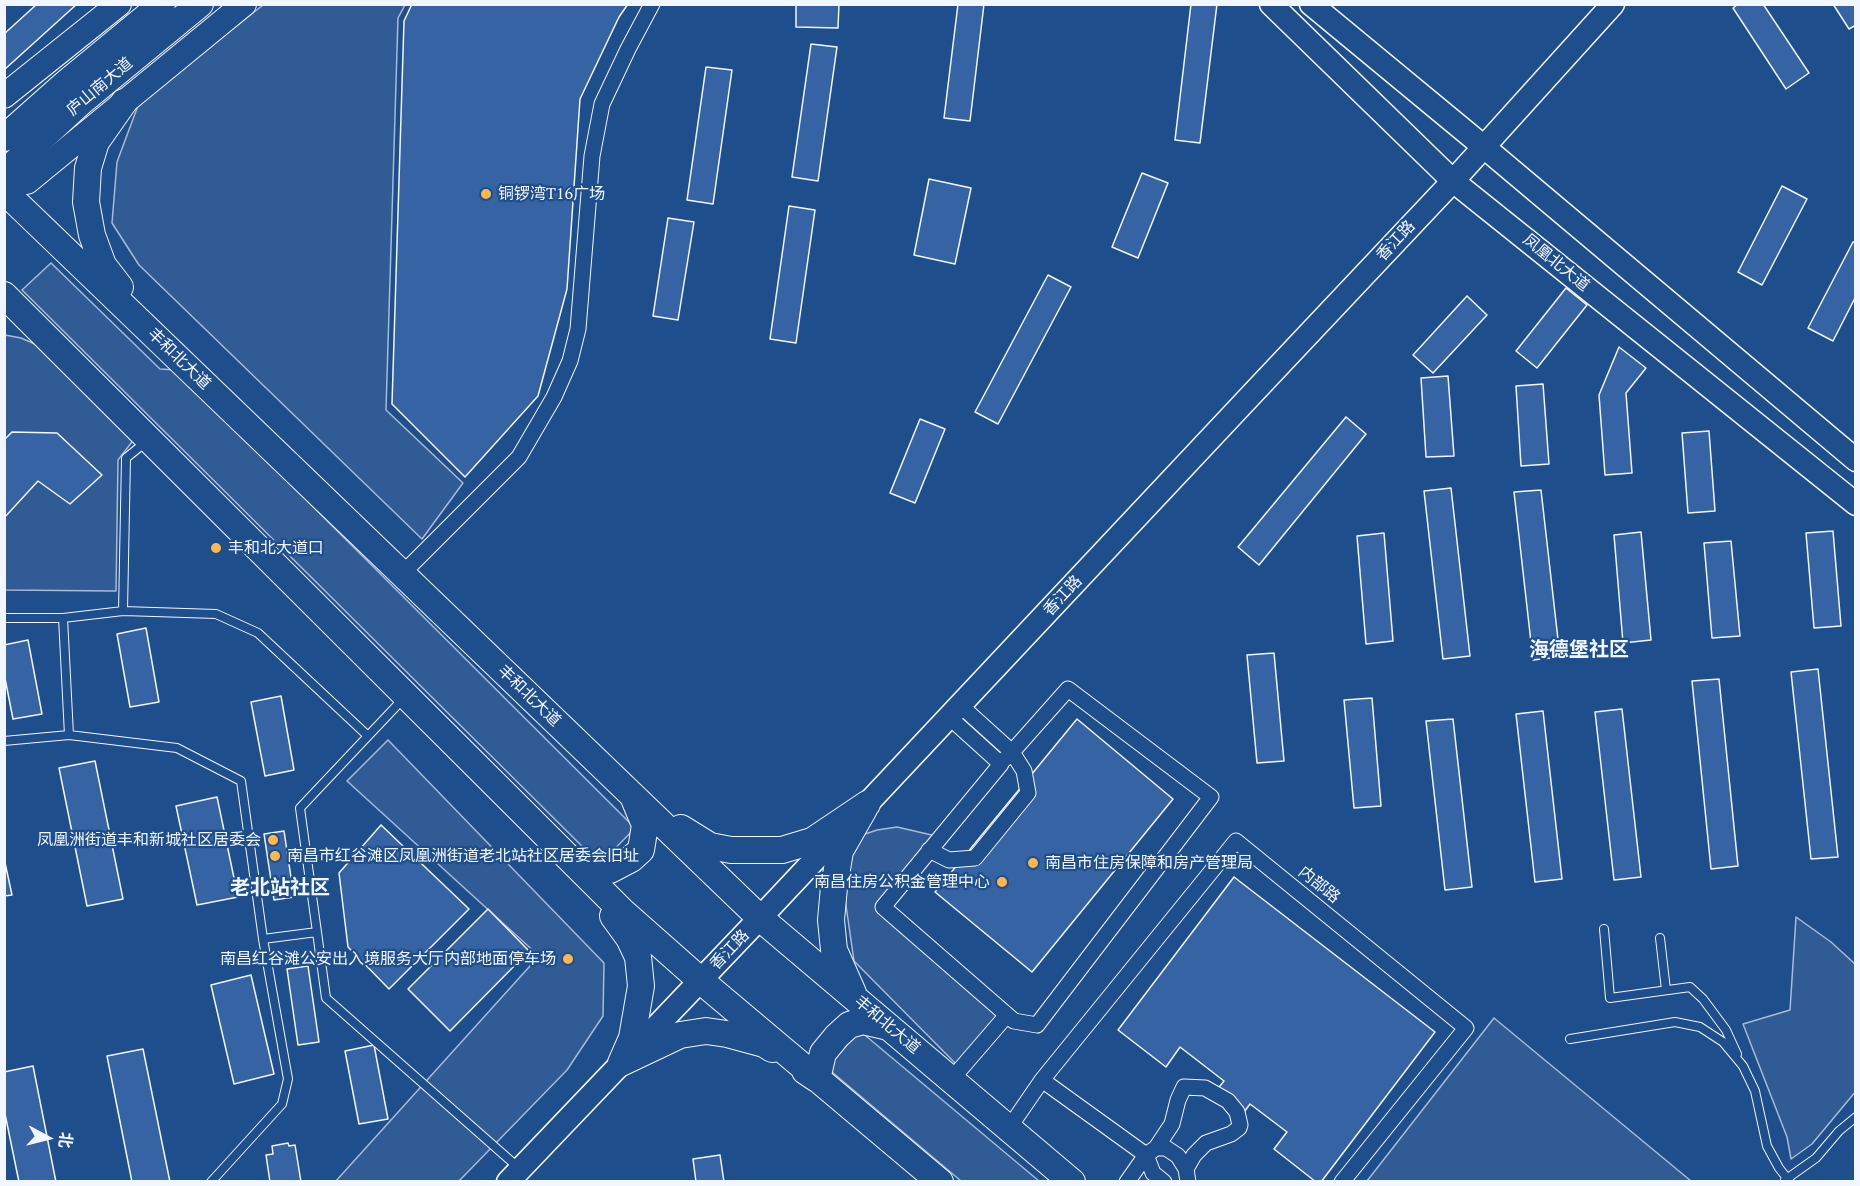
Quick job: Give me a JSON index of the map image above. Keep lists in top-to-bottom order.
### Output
{
  "streets": {
    "highway": ["庐山南大道", "丰和北大道"],
    "main road": ["香江路", "凤凰北大道"],
    "street": ["内部路"]
  },
  "crossings": [
    ["香江路", "凤凰北大道"],
    ["香江路", "丰和北大道"],
    ["丰和北大道", "内部路"]
  ],
  "districts": ["海德堡社区", "老北站社区"],
  "places": [
    "铜锣湾T16广场",
    "丰和北大道口",
    "凤凰洲街道丰和新城社区居委会",
    "南昌市红谷滩区凤凰洲街道老北站社区居委会旧址",
    "南昌市住房保障和房产管理局",
    "南昌住房公积金管理中心",
    "南昌红谷滩公安出入境服务大厅内部地面停车场"
  ],
  "north": "right"
}
